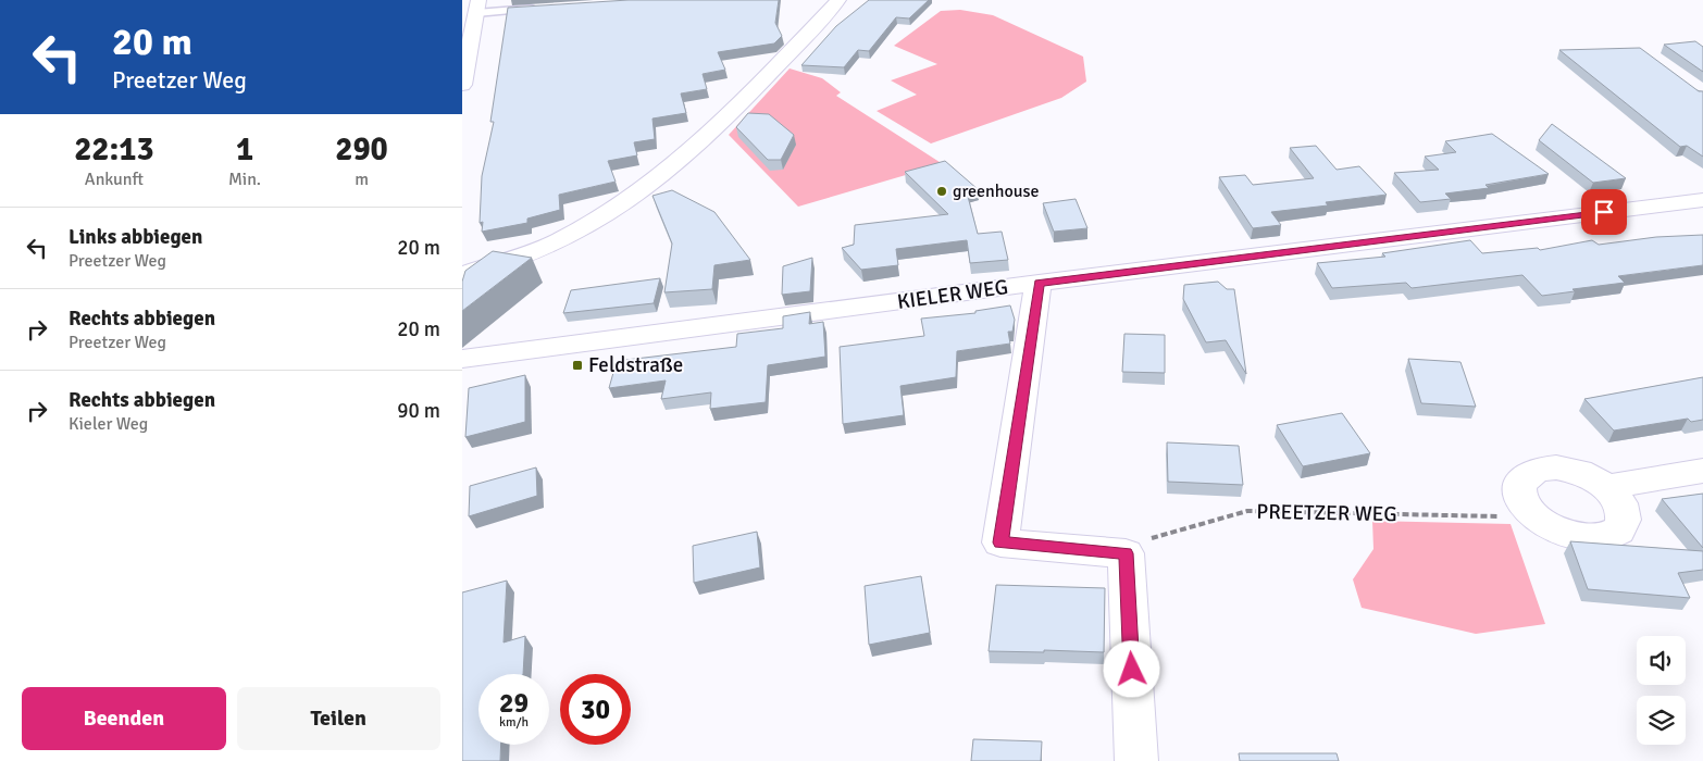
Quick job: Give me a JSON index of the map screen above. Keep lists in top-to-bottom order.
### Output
{
  "streets": {
    "street": ["KIELER WEG"],
    "path": ["PREETZER WEG"]
  },
  "places": {
    "other": ["greenhouse"],
    "transit": ["Feldstraße"]
  },
  "page": {
    "turn": ["20 m", "Preetzer Weg"],
    "eta": [
      "22:13",
      "Ankunft",
      "1",
      "Min.",
      "290",
      "m"
    ],
    "list": [
      {
        "name": "Links abbiegen",
        "note": "Preetzer Weg",
        "value": "20 m"
      },
      {
        "name": "Rechts abbiegen",
        "note": "Preetzer Weg",
        "value": "20 m"
      },
      {
        "name": "Rechts abbiegen",
        "note": "Kieler Weg",
        "value": "90 m"
      }
    ],
    "speed": "29 km/h",
    "limit": "30",
    "buttons": ["Beenden", "Teilen"]
  }
}
